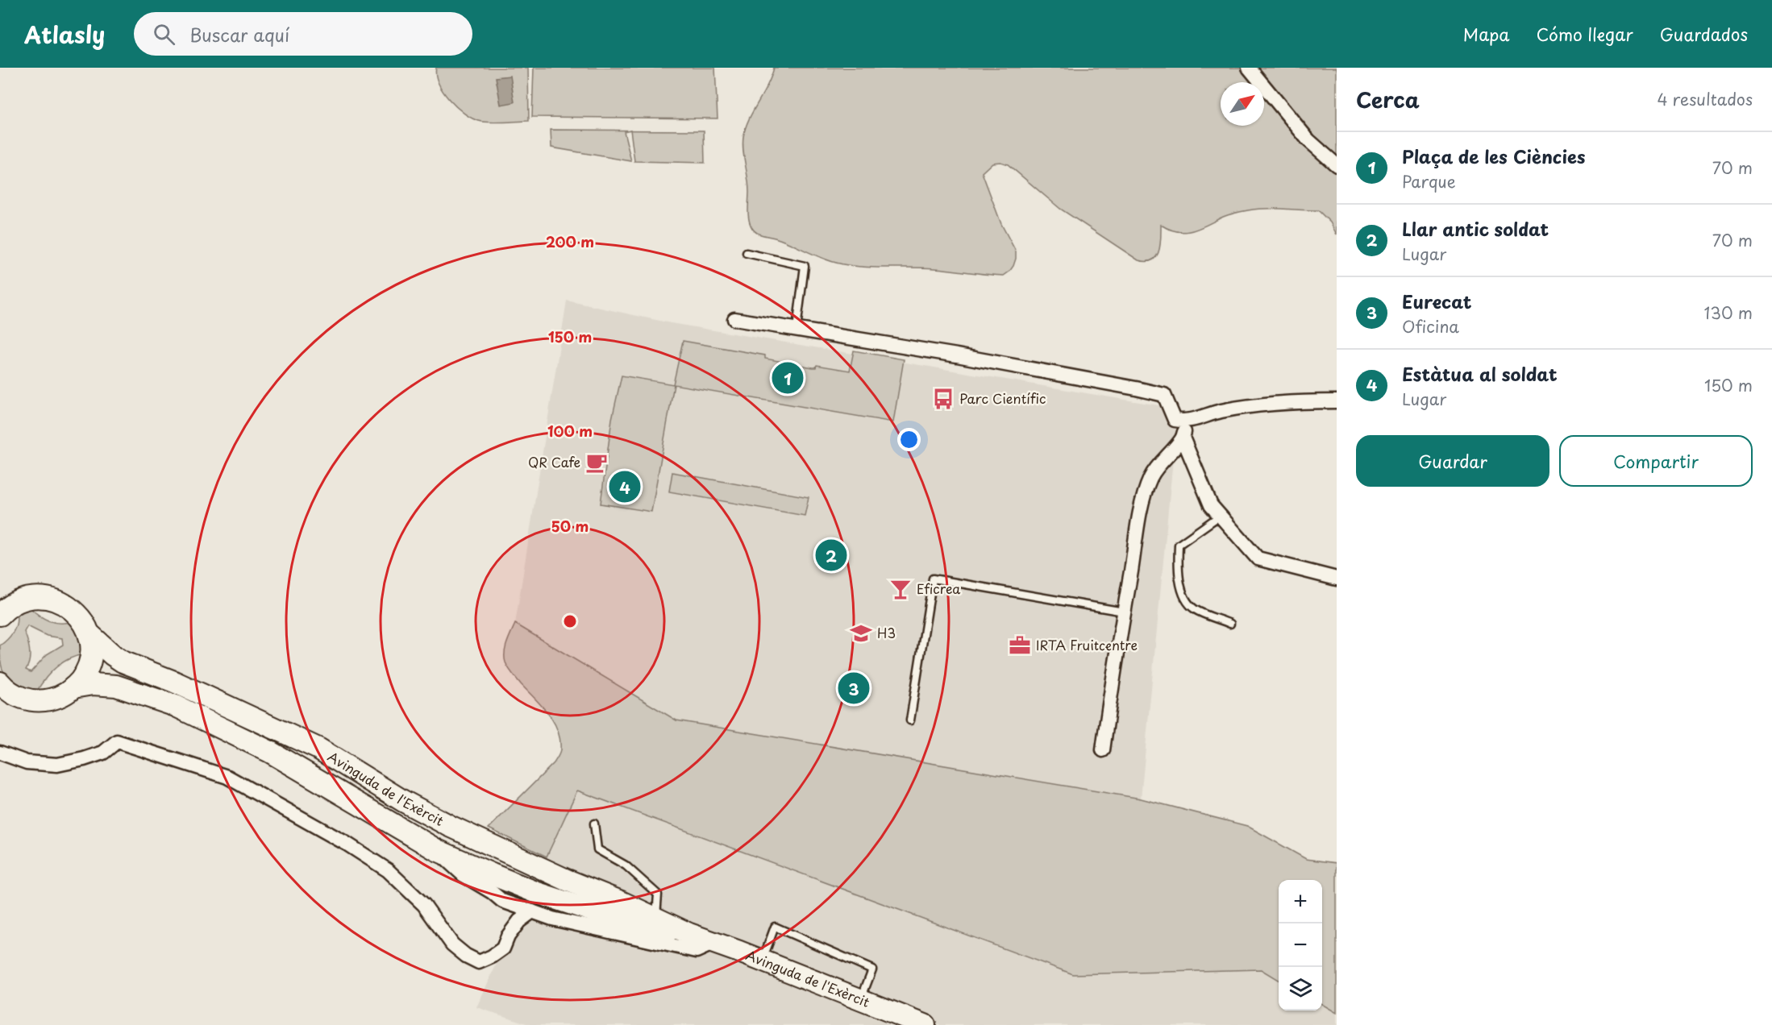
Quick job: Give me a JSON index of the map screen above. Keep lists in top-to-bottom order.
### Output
{
  "streets": {
    "main road": ["Avinguda de l'Exèrcit"]
  },
  "places": {
    "bus stop": ["Parc Científic"],
    "cafe": ["QR Cafe"],
    "bar": ["Eficrea"],
    "school or university": ["H3"],
    "office": ["IRTA Fruitcentre"]
  },
  "north": "top right",
  "page": {
    "header": "Atlasly",
    "search": "Buscar aquí",
    "nav": ["Mapa", "Cómo llegar", "Guardados"],
    "heading": ["Cerca", "4 resultados"],
    "list": [
      {
        "mark": "1",
        "name": "Plaça de les Ciències",
        "note": "Parque",
        "value": "70 m"
      },
      {
        "mark": "2",
        "name": "Llar antic soldat",
        "note": "Lugar",
        "value": "70 m"
      },
      {
        "mark": "3",
        "name": "Eurecat",
        "note": "Oficina",
        "value": "130 m"
      },
      {
        "mark": "4",
        "name": "Estàtua al soldat",
        "note": "Lugar",
        "value": "150 m"
      }
    ],
    "pins": [
      "1",
      "4",
      "2",
      "3"
    ],
    "buttons": ["Guardar", "Compartir"],
    "map_buttons": ["+", "−"]
  },
  "rings": [
    "200 m",
    "150 m",
    "100 m",
    "50 m"
  ]
}
